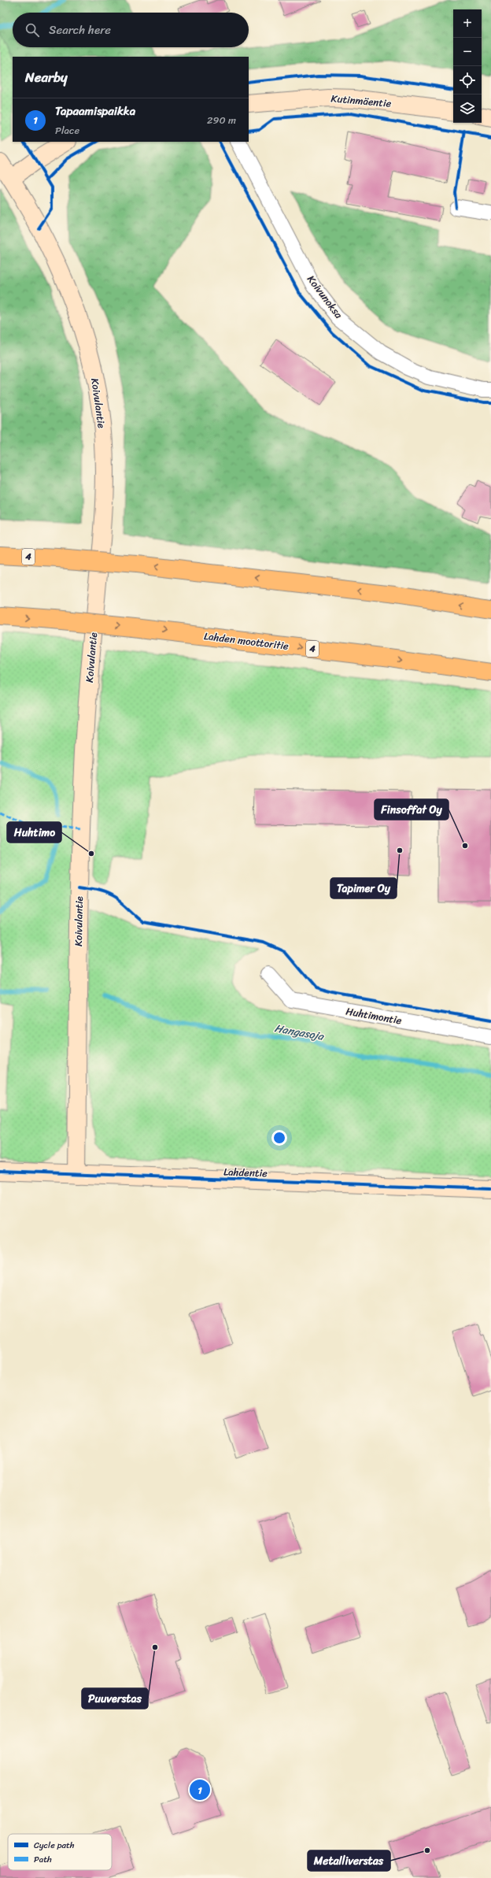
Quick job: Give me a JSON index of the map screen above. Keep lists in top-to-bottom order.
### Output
{
  "streets": {
    "highway": ["4", "Lahden moottoritie"],
    "street": [
      "Kutinmäentie",
      "Koivunoksa",
      "Koivulantie",
      "Huhtimontie",
      "Lahdentie"
    ]
  },
  "crossings": [
    ["Koivulantie", "Lahdentie"]
  ],
  "water": ["Hangasoja"],
  "places": [
    "Finsoffat Oy",
    "Tapimer Oy",
    "Huhtimo",
    "Puuverstas",
    "Metalliverstas"
  ],
  "legend": ["Cycle path", "Path"],
  "page": {
    "map_buttons": ["+", "−"],
    "search": "Search here",
    "heading": "Nearby",
    "list": [
      {
        "mark": "1",
        "name": "Tapaamispaikka",
        "note": "Place",
        "value": "290 m"
      }
    ],
    "pins": "1"
  }
}
